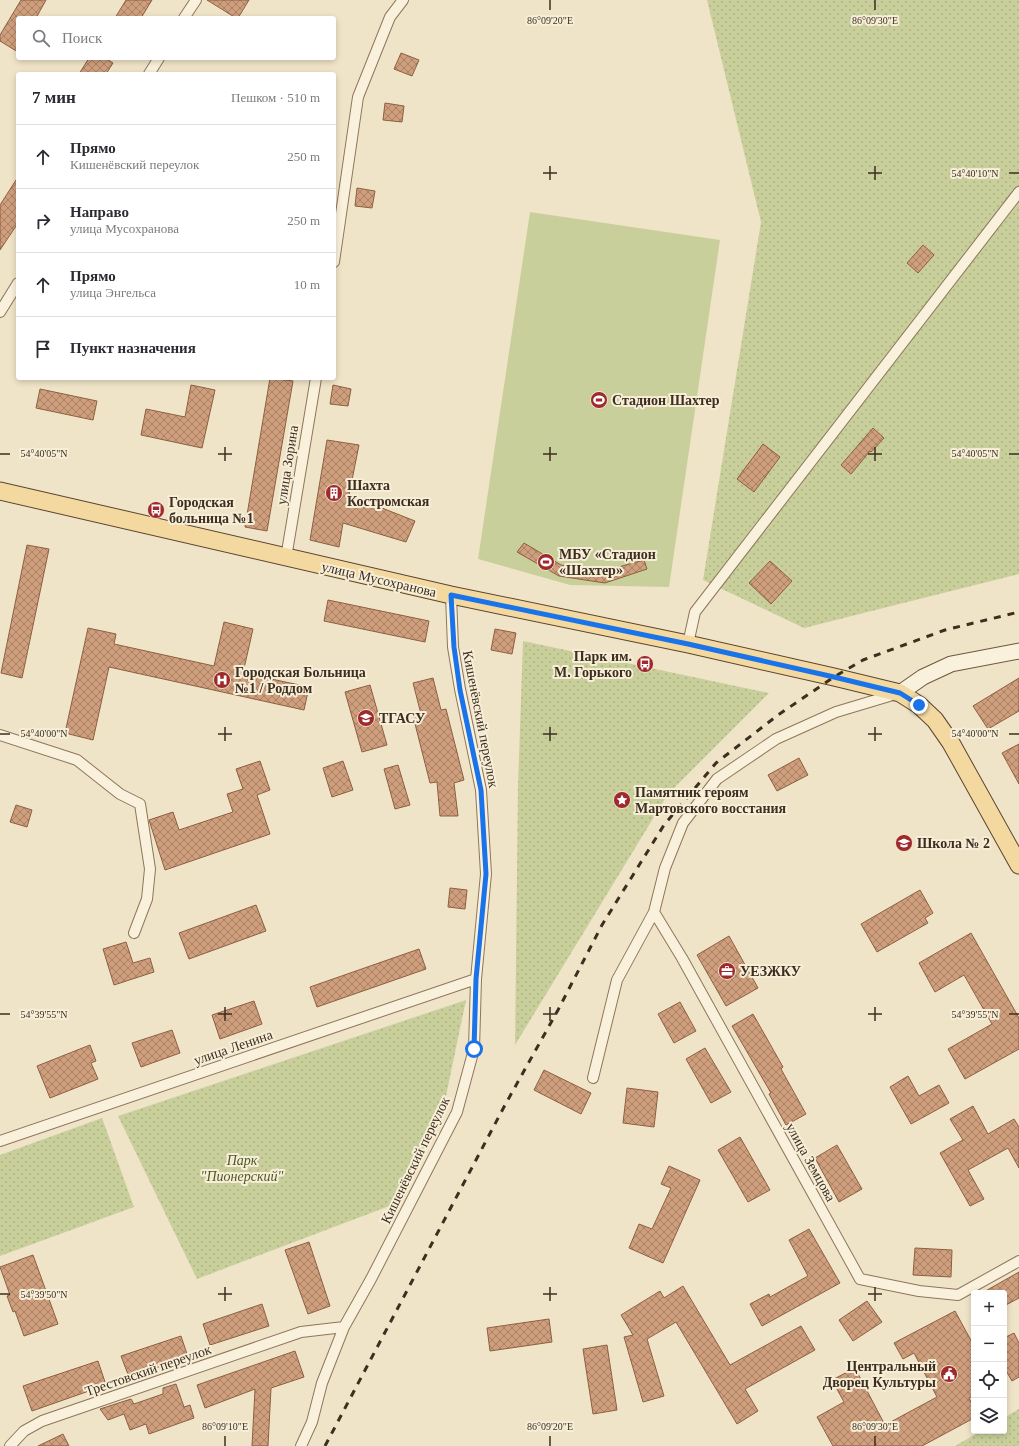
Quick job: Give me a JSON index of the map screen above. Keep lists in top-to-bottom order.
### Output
{
  "streets": {
    "main road": ["улица Мусохранова"],
    "street": [
      "улица Зорина",
      "Кишенёвский переулок",
      "улица Ленина",
      "улица Земцова",
      "Трестовский переулок"
    ]
  },
  "crossings": [
    ["улица Зорина", "улица Мусохранова"],
    ["улица Мусохранова", "Кишенёвский переулок"],
    ["Кишенёвский переулок", "улица Ленина"],
    ["Кишенёвский переулок", "Трестовский переулок"]
  ],
  "parks": ["Парк \"Пионерский\""],
  "places": {
    "sports": ["Стадион Шахтер", "МБУ «Стадион «Шахтер»"],
    "building": ["Шахта Костромская"],
    "bus stop": ["Городская больница №1", "Парк им. М. Горького"],
    "hospital": ["Городская Больница №1 / Роддом"],
    "school or university": ["ТГАСУ", "Школа № 2"],
    "place": ["Памятник героям Мартовского восстания"],
    "office": ["УЕЗЖКУ"],
    "public building": ["Центральный Дворец Культуры"]
  },
  "page": {
    "search": "Поиск",
    "heading": ["7 мин", "Пешком · 510 m"],
    "list": [
      ["Прямо", "Кишенёвский переулок", "250 m"],
      ["Направо", "улица Мусохранова", "250 m"],
      ["Прямо", "улица Энгельса", "10 m"],
      "Пункт назначения"
    ],
    "map_buttons": ["+", "−"]
  },
  "coordinates": [
    "86°09'20\"E",
    "86°09'30\"E",
    "54°40'10\"N",
    "54°40'05\"N",
    "54°40'00\"N",
    "54°39'55\"N",
    "54°39'50\"N",
    "86°09'10\"E"
  ]
}
